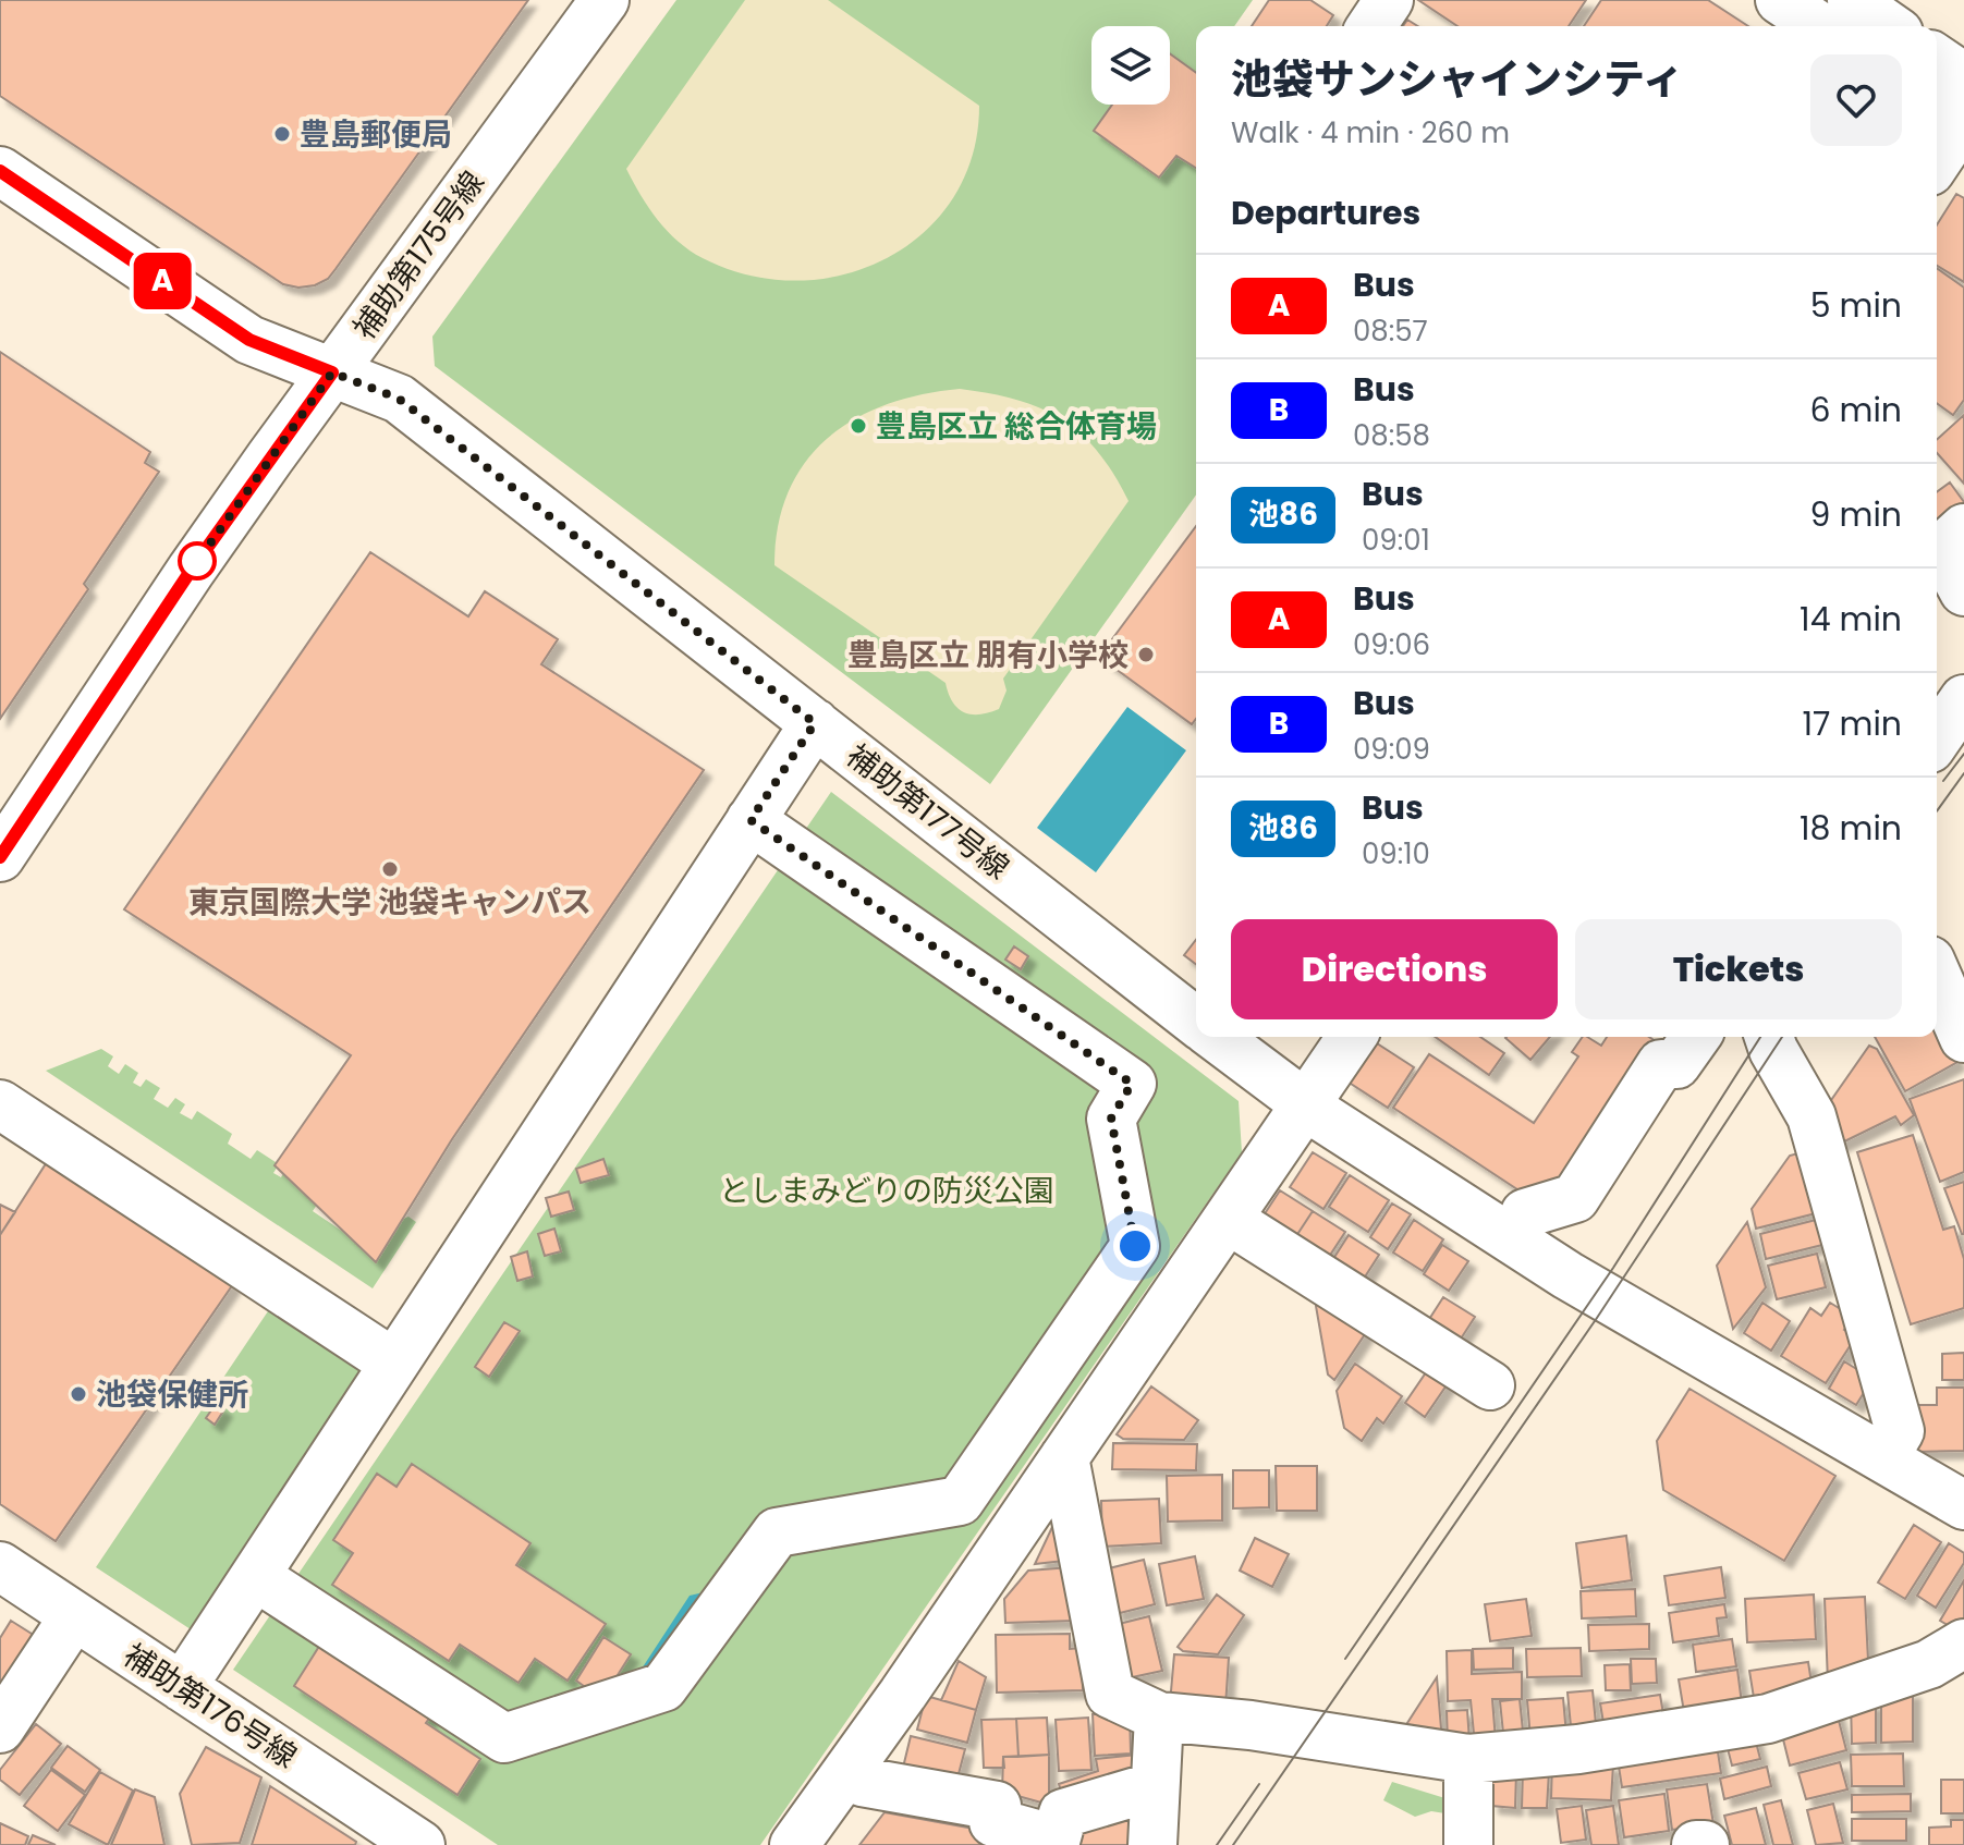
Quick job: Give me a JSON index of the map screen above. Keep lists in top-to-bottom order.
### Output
{
  "streets": {
    "main road": ["補助第175号線", "補助第177号線", "補助第176号線"]
  },
  "crossings": [
    ["補助第175号線", "補助第177号線"]
  ],
  "parks": ["としまみどりの防災公園"],
  "places": [
    "豊島郵便局",
    "豊島区立 総合体育場",
    "豊島区立 朋有小学校",
    "東京国際大学 池袋キャンパス",
    "池袋保健所"
  ],
  "lines": ["bus line A"],
  "page": {
    "on_map": "A",
    "heading": [
      ["池袋サンシャインシティ", "Walk · 4 min · 260 m"],
      "Departures"
    ],
    "list": [
      {
        "mark": "A",
        "name": "Bus",
        "note": "08:57",
        "value": "5 min"
      },
      {
        "mark": "B",
        "name": "Bus",
        "note": "08:58",
        "value": "6 min"
      },
      {
        "mark": "池86",
        "name": "Bus",
        "note": "09:01",
        "value": "9 min"
      },
      {
        "mark": "A",
        "name": "Bus",
        "note": "09:06",
        "value": "14 min"
      },
      {
        "mark": "B",
        "name": "Bus",
        "note": "09:09",
        "value": "17 min"
      },
      {
        "mark": "池86",
        "name": "Bus",
        "note": "09:10",
        "value": "18 min"
      }
    ],
    "buttons": ["Directions", "Tickets"]
  }
}
